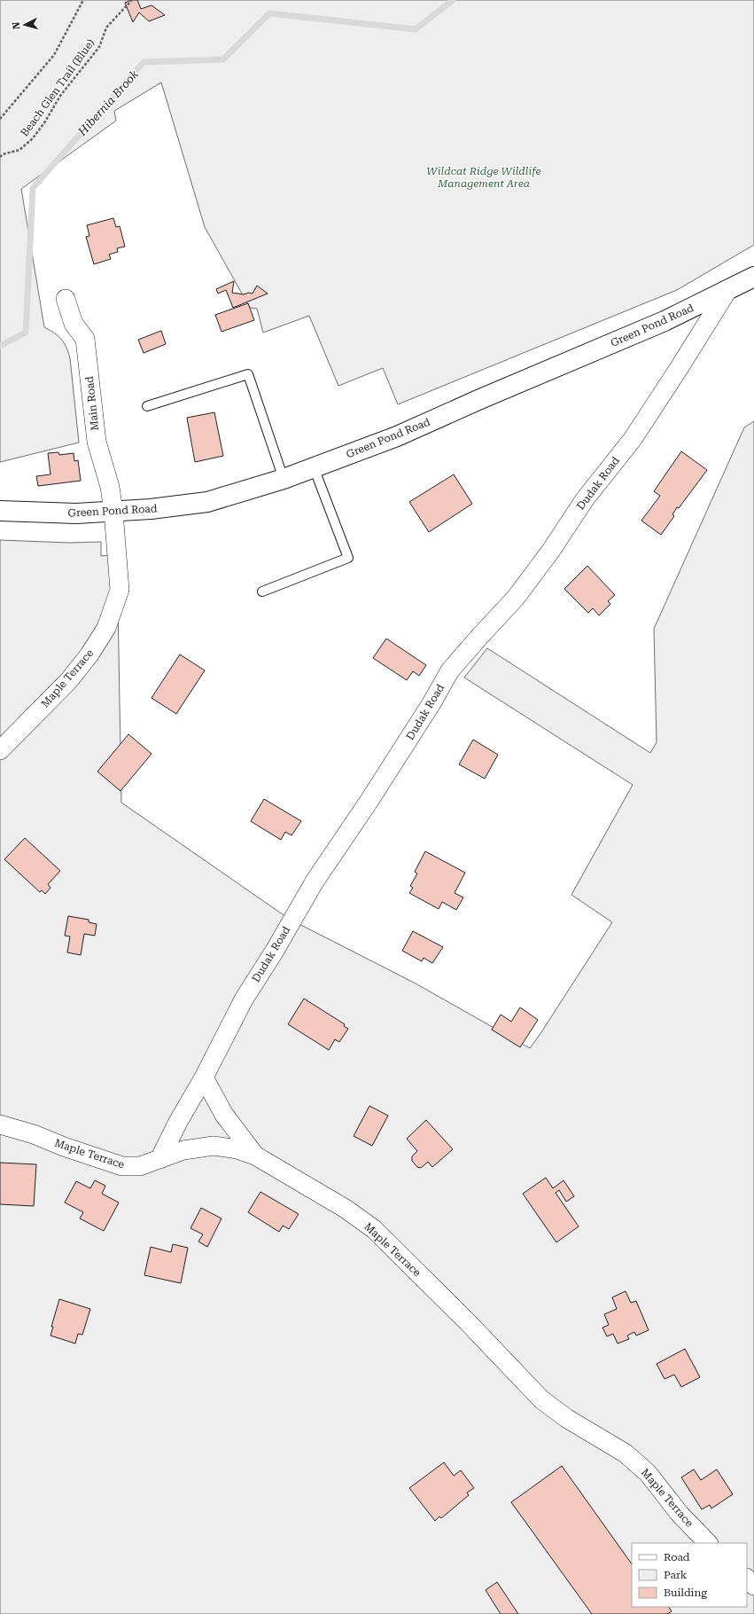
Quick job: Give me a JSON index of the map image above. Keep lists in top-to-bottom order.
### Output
{
  "streets": {
    "main road": ["Green Pond Road"],
    "street": ["Main Road", "Dudak Road", "Maple Terrace"],
    "path": ["Beach Glen Trail (Blue)"]
  },
  "crossings": [
    ["Green Pond Road", "Main Road"],
    ["Green Pond Road", "Dudak Road"],
    ["Green Pond Road", "Maple Terrace"],
    ["Main Road", "Maple Terrace"],
    ["Dudak Road", "Maple Terrace"]
  ],
  "water": ["Hibernia Brook"],
  "parks": ["Wildcat Ridge Wildlife Management Area"],
  "legend": ["Road", "Park", "Building"],
  "north": "left"
}
